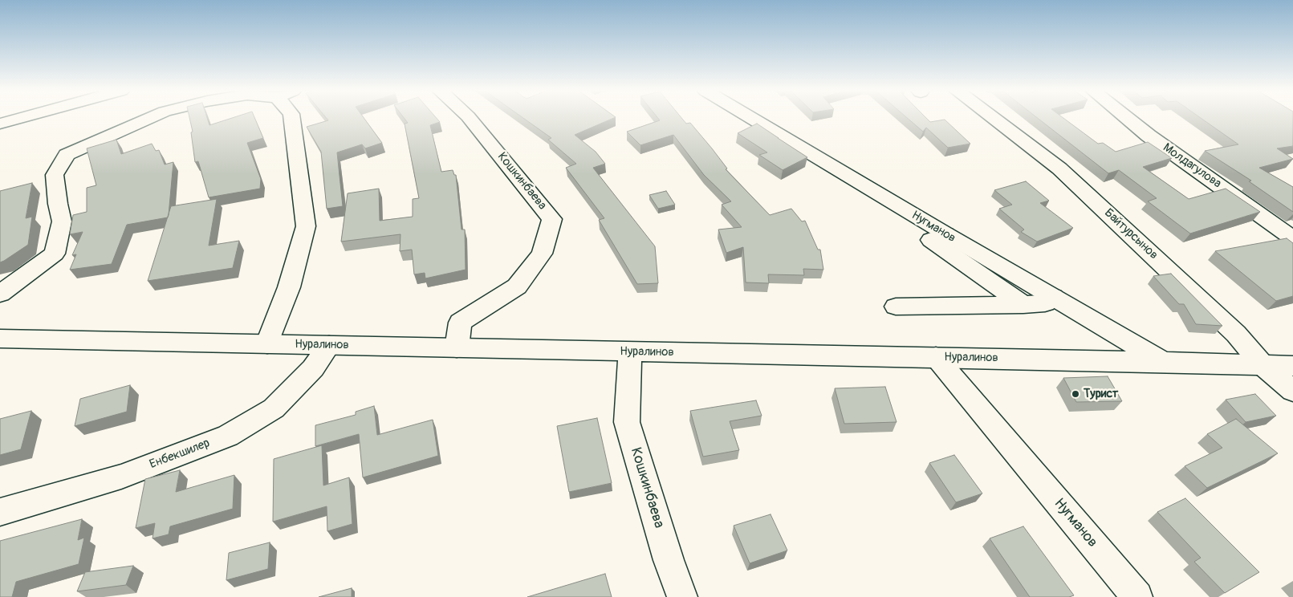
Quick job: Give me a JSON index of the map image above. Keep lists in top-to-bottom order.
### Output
{
  "streets": {
    "main road": [
      "Молдагулова",
      "Кошкинбаева",
      "Нугманов",
      "Байтурсынов",
      "Нуралинов",
      "Енбекшилер"
    ]
  },
  "crossings": [
    ["Кошкинбаева", "Нуралинов"],
    ["Нугманов", "Нуралинов"],
    ["Байтурсынов", "Нуралинов"],
    ["Нуралинов", "Енбекшилер"]
  ],
  "places": ["Турист"]
}
